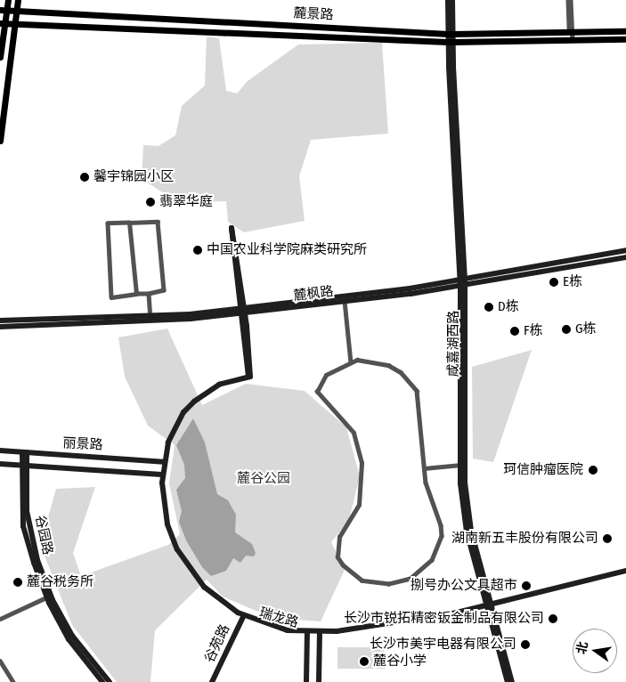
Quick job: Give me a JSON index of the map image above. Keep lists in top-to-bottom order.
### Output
{
  "streets": {
    "main road": [
      "麓景路",
      "麓枫路",
      "咸嘉湖西路",
      "丽景路",
      "谷园路",
      "瑞龙路",
      "谷苑路"
    ]
  },
  "crossings": [
    ["麓景路", "咸嘉湖西路"],
    ["麓枫路", "咸嘉湖西路"],
    ["麓枫路", "瑞龙路"],
    ["咸嘉湖西路", "瑞龙路"],
    ["丽景路", "谷园路"],
    ["丽景路", "瑞龙路"],
    ["瑞龙路", "谷苑路"]
  ],
  "parks": ["麓谷公园"],
  "places": [
    "馨宇锦园小区",
    "翡翠华庭",
    "中国农业科学院麻类研究所",
    "E栋",
    "D栋",
    "G栋",
    "F栋",
    "珂信肿瘤医院",
    "湖南新五丰股份有限公司",
    "麓谷税务所",
    "捌号办公文具超市",
    "长沙市锐拓精密钣金制品有限公司",
    "长沙市美宇电器有限公司",
    "麓谷小学"
  ],
  "north": "left"
}
